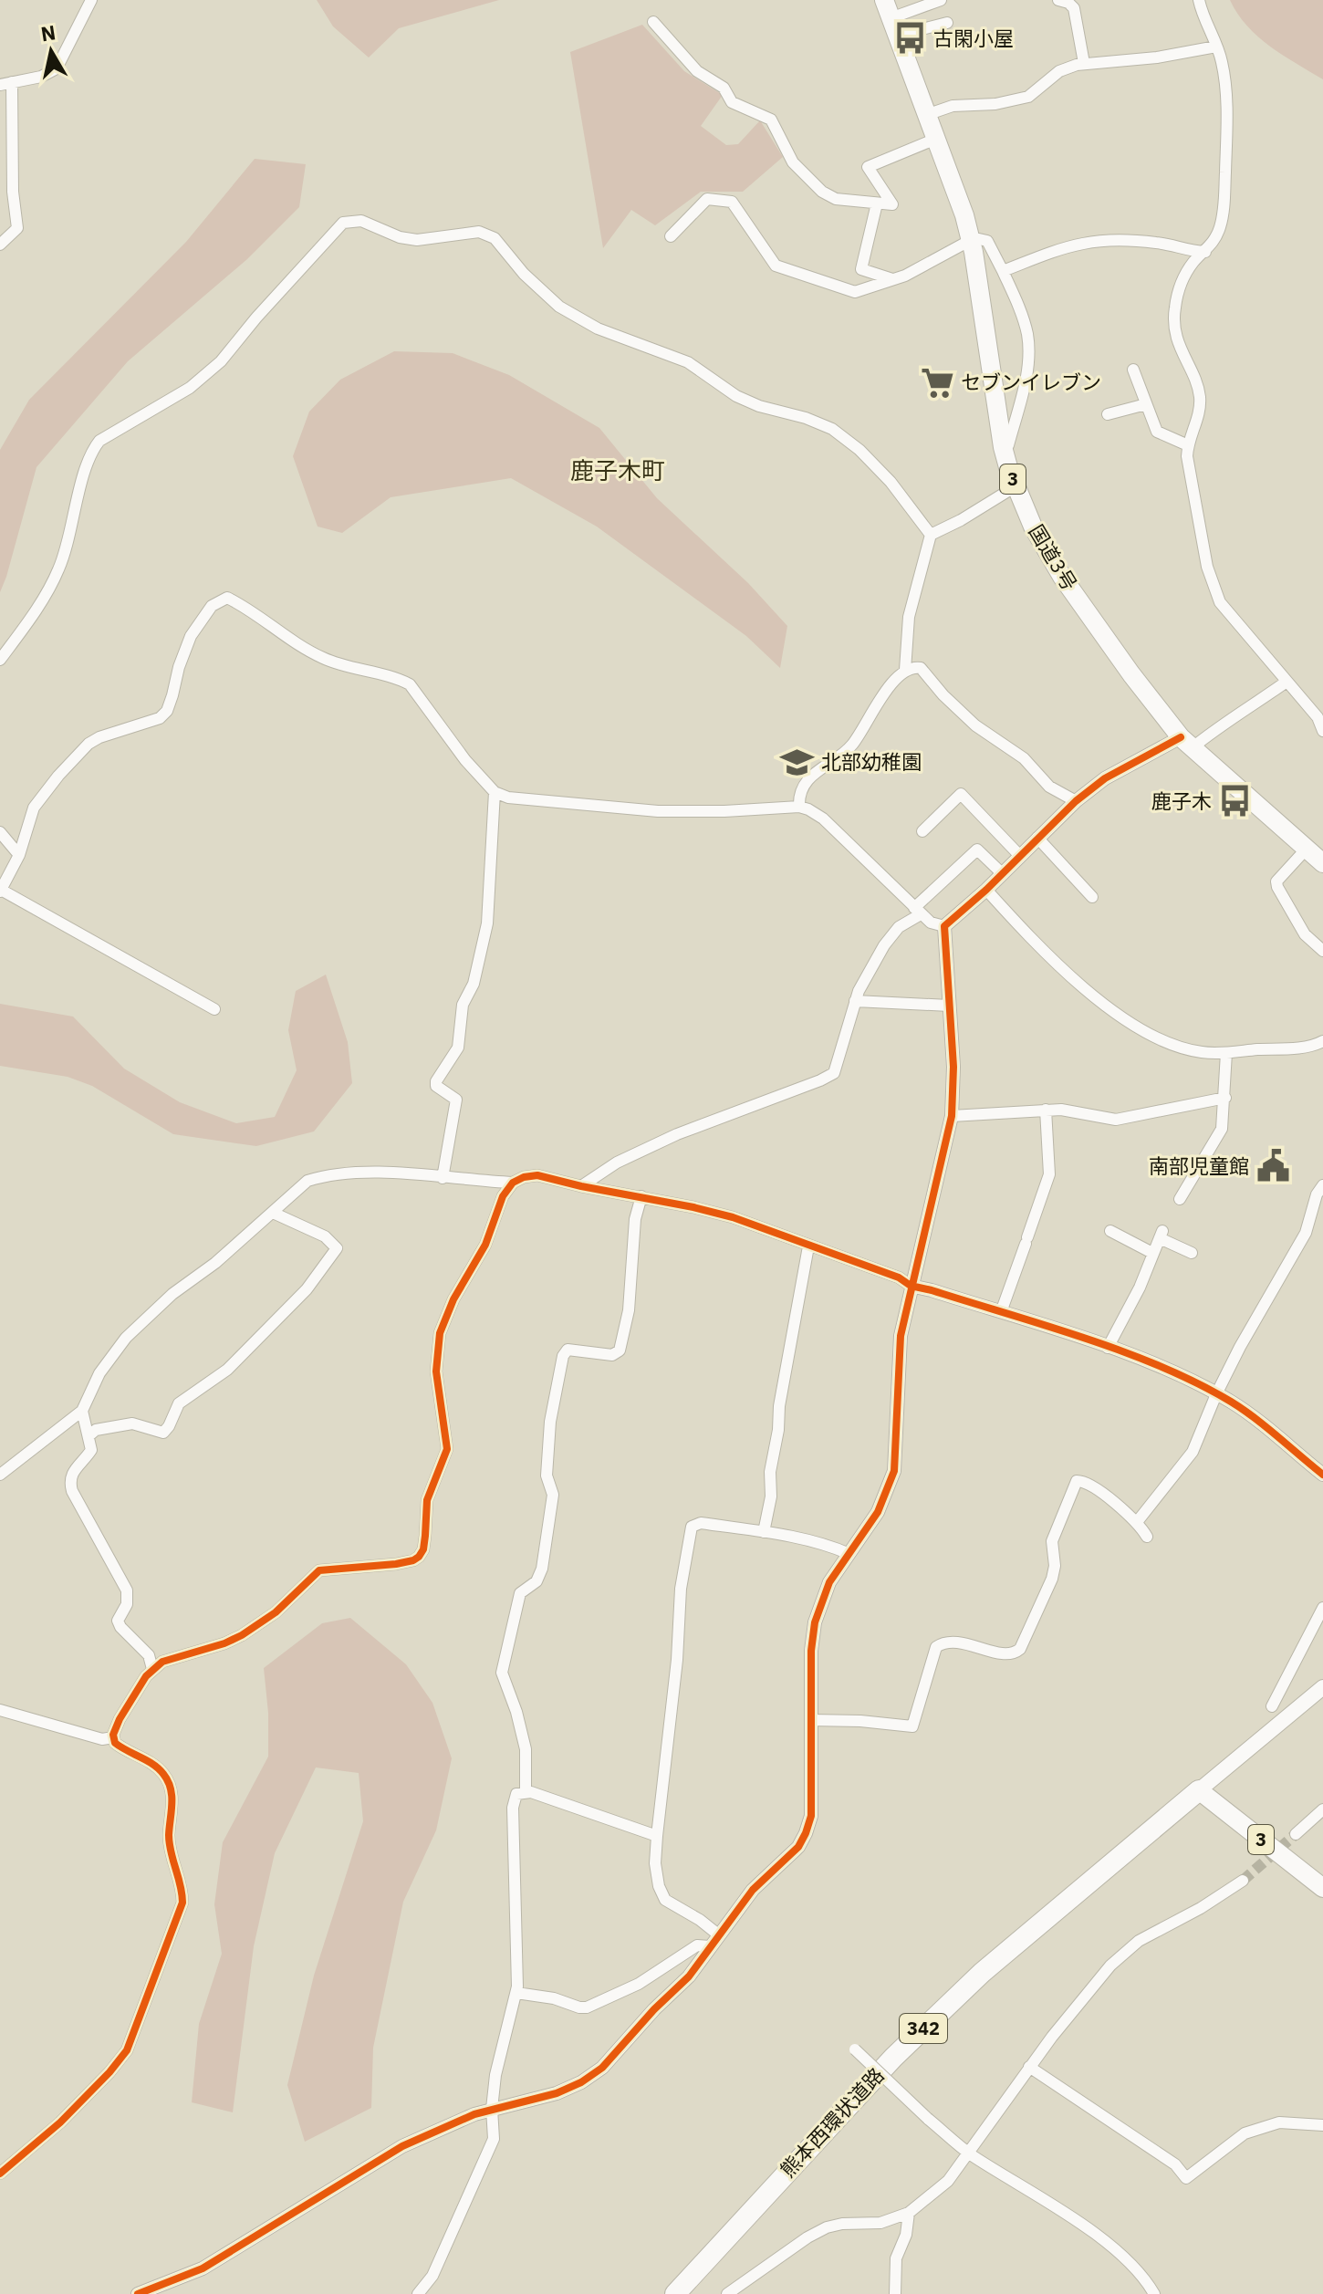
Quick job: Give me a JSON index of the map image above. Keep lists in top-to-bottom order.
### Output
{
  "streets": {
    "highway": [
      "3",
      "国道3号",
      "342",
      "熊本西環状道路"
    ]
  },
  "crossings": [
    ["3", "342"],
    ["3", "熊本西環状道路"],
    ["342", "熊本西環状道路"]
  ],
  "districts": ["鹿子木町"],
  "places": {
    "bus stop": ["古閑小屋", "鹿子木"],
    "supermarket": ["セブンイレブン"],
    "school or university": ["北部幼稚園"],
    "public building": ["南部児童館"]
  },
  "north": "top"
}
